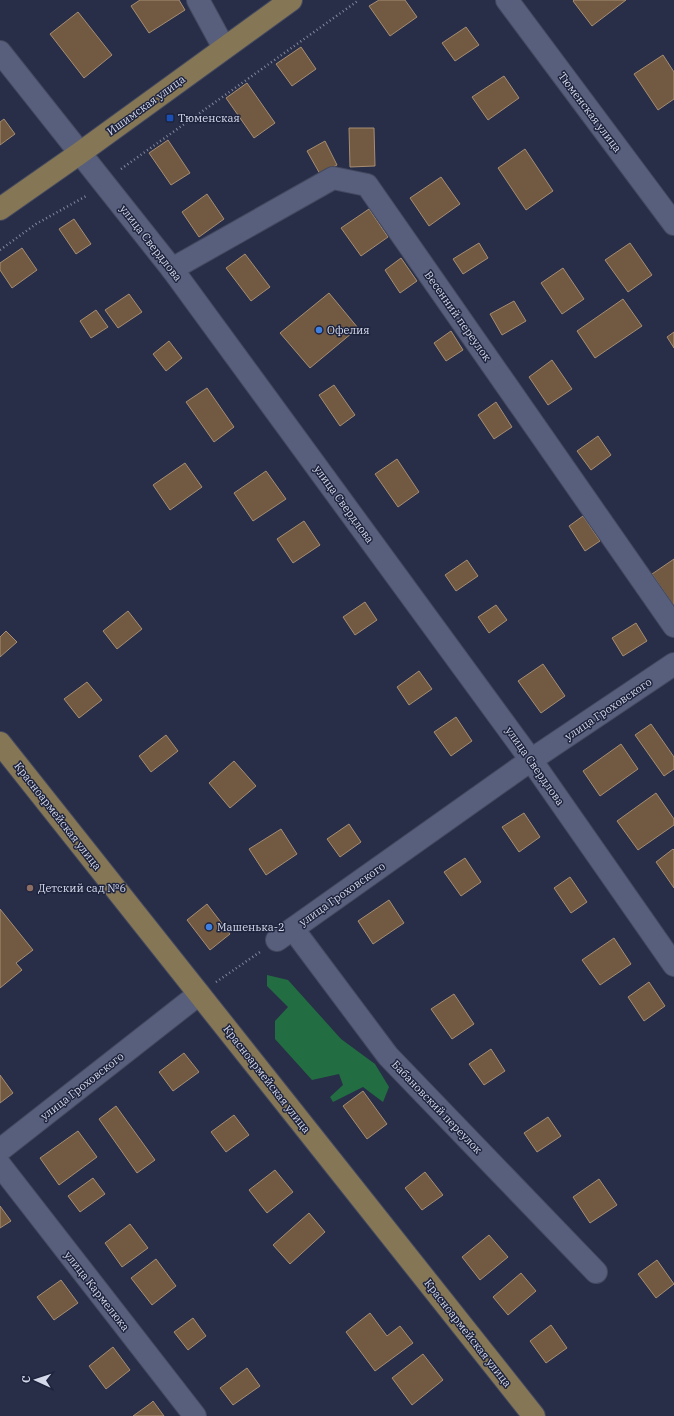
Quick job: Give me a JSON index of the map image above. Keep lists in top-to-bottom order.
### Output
{
  "streets": {
    "main road": ["Ишимская улица", "Красноармейская улица"],
    "street": [
      "Тюменская улица",
      "улица Свердлова",
      "Весенний переулок",
      "улица Гроховского",
      "Бабановский переулок",
      "улица Кармелюка"
    ]
  },
  "crossings": [
    ["Ишимская улица", "улица Свердлова"],
    ["улица Свердлова", "Весенний переулок"],
    ["улица Свердлова", "улица Гроховского"],
    ["улица Гроховского", "Красноармейская улица"],
    ["улица Гроховского", "Бабановский переулок"]
  ],
  "places": {
    "transit": ["Тюменская"],
    "other": ["Офелия", "Детский сад №6", "Машенька-2"]
  },
  "north": "left"
}
